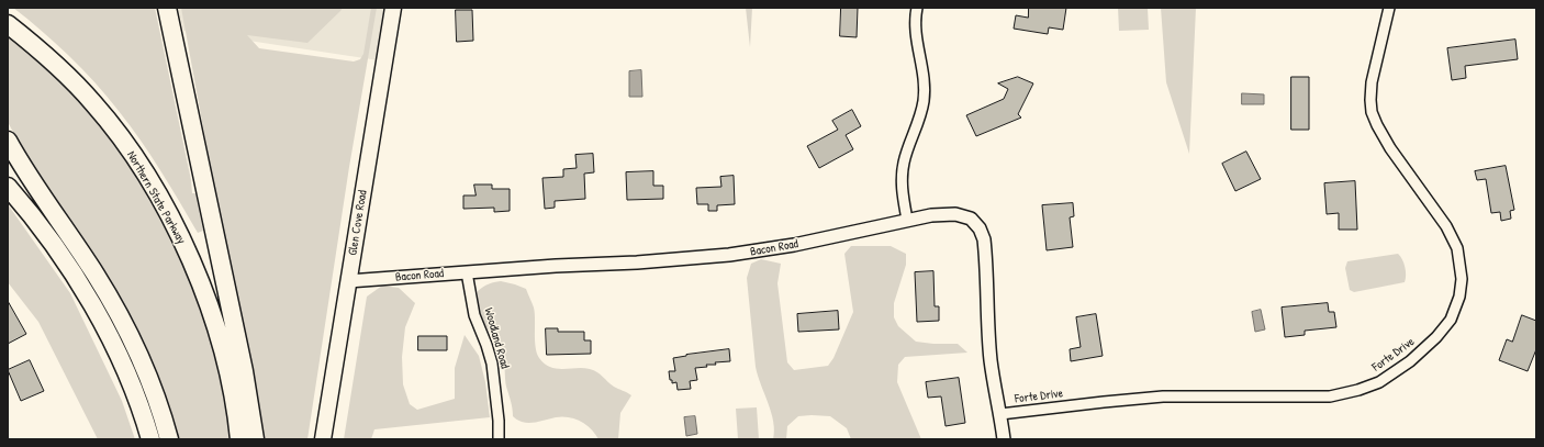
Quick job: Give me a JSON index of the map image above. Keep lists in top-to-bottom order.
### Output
{
  "streets": {
    "highway": ["Northern State Parkway"],
    "main road": ["Glen Cove Road"],
    "street": ["Bacon Road", "Woodland Road", "Forte Drive"]
  },
  "crossings": [
    ["Glen Cove Road", "Bacon Road"],
    ["Bacon Road", "Woodland Road"],
    ["Bacon Road", "Forte Drive"]
  ]
}
